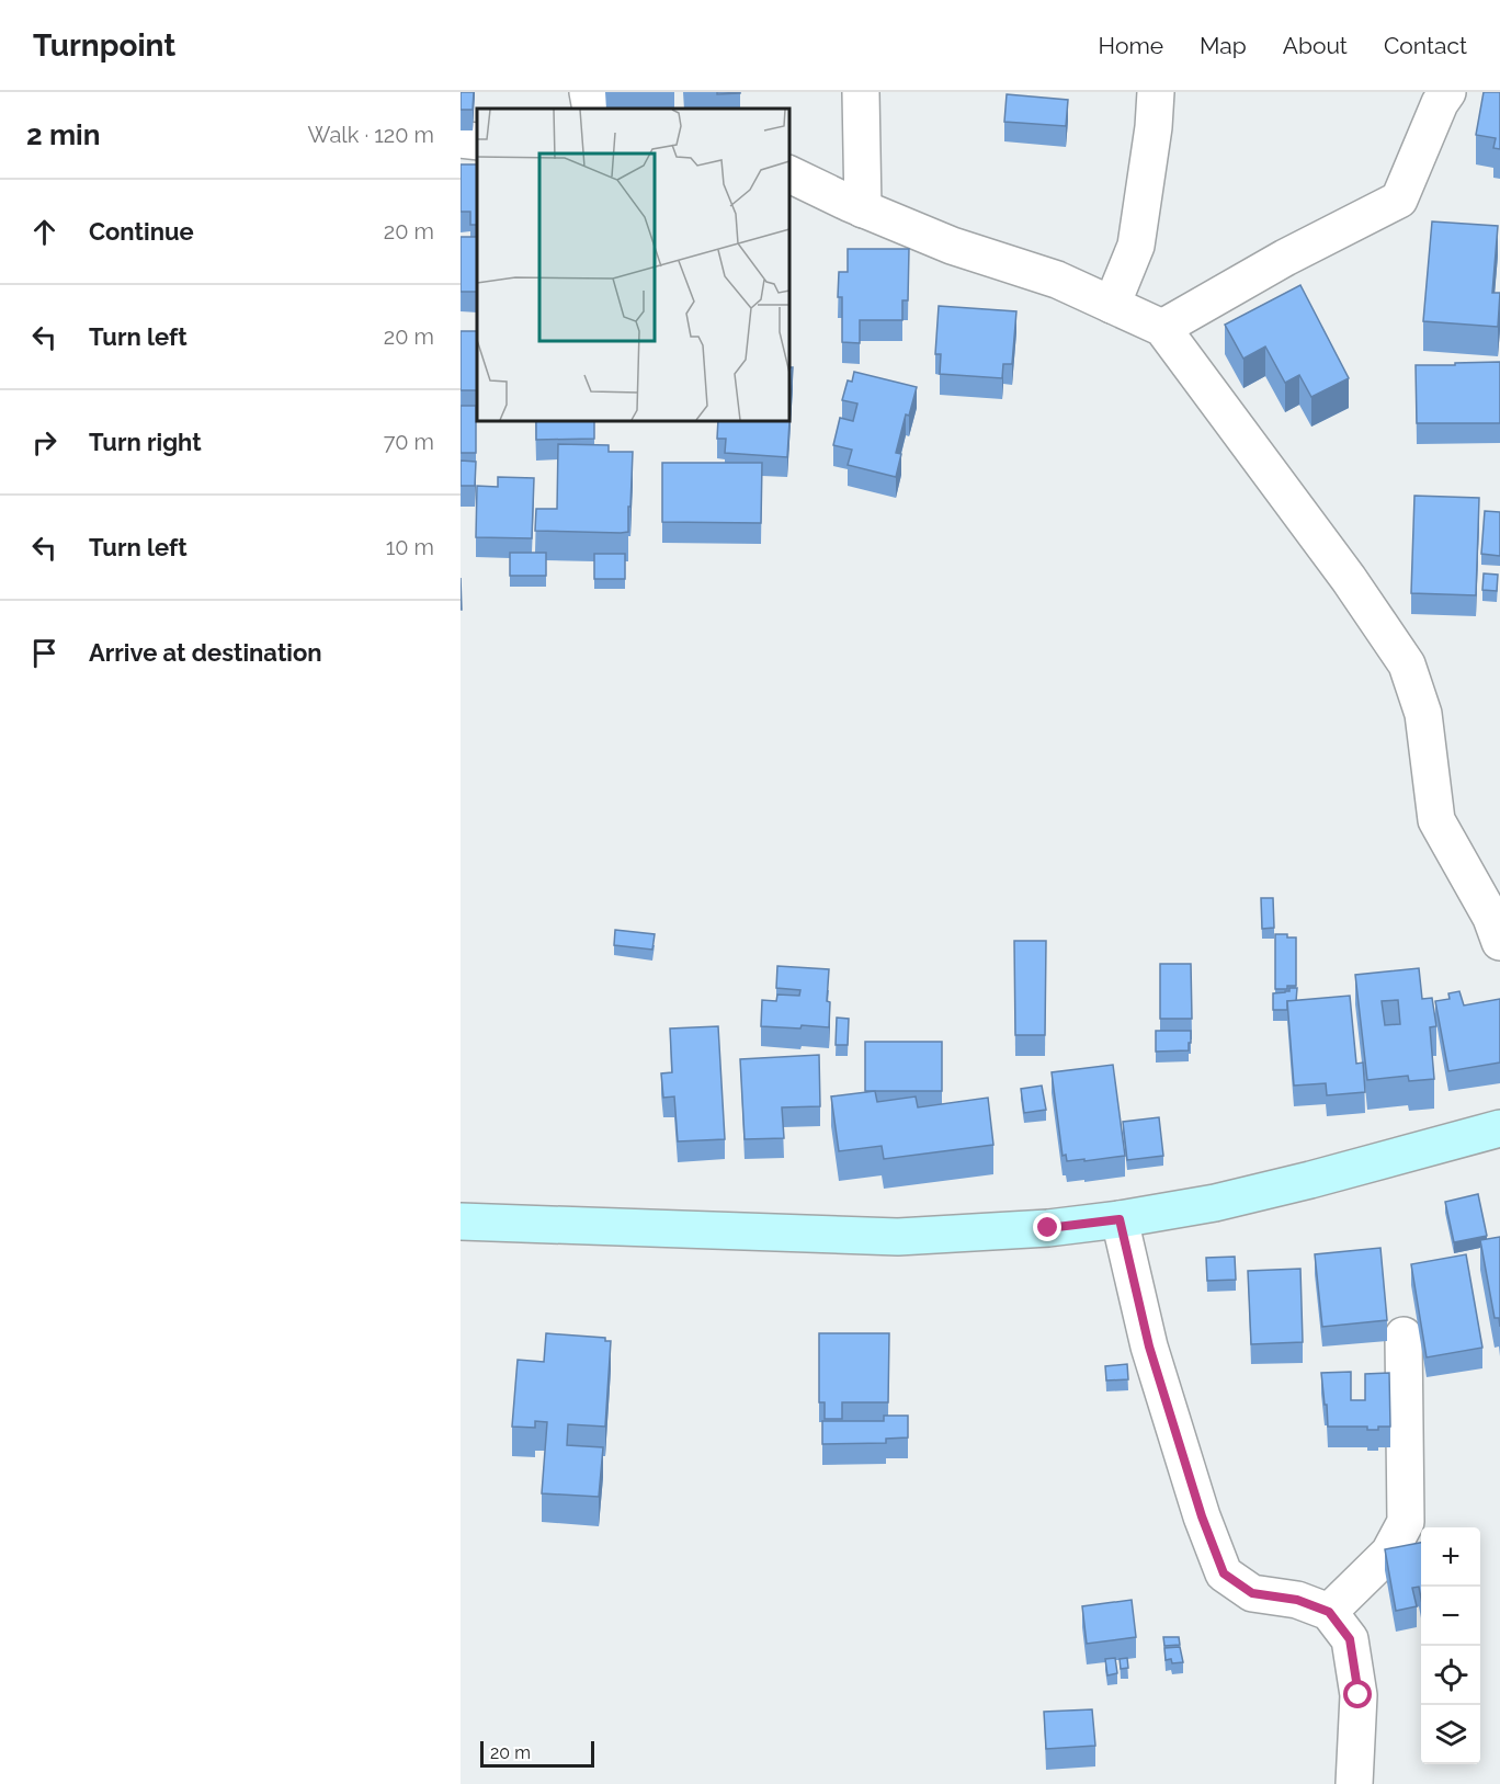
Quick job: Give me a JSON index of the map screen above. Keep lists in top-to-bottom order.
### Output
{
  "scale_bar": "20 m",
  "page": {
    "header": "Turnpoint",
    "nav": [
      "Home",
      "Map",
      "About",
      "Contact"
    ],
    "heading": ["2 min", "Walk · 120 m"],
    "list": [
      ["Continue", "20 m"],
      ["Turn left", "20 m"],
      ["Turn right", "70 m"],
      ["Turn left", "10 m"],
      "Arrive at destination"
    ],
    "map_buttons": ["+", "−"],
    "scale": "20 m"
  }
}
